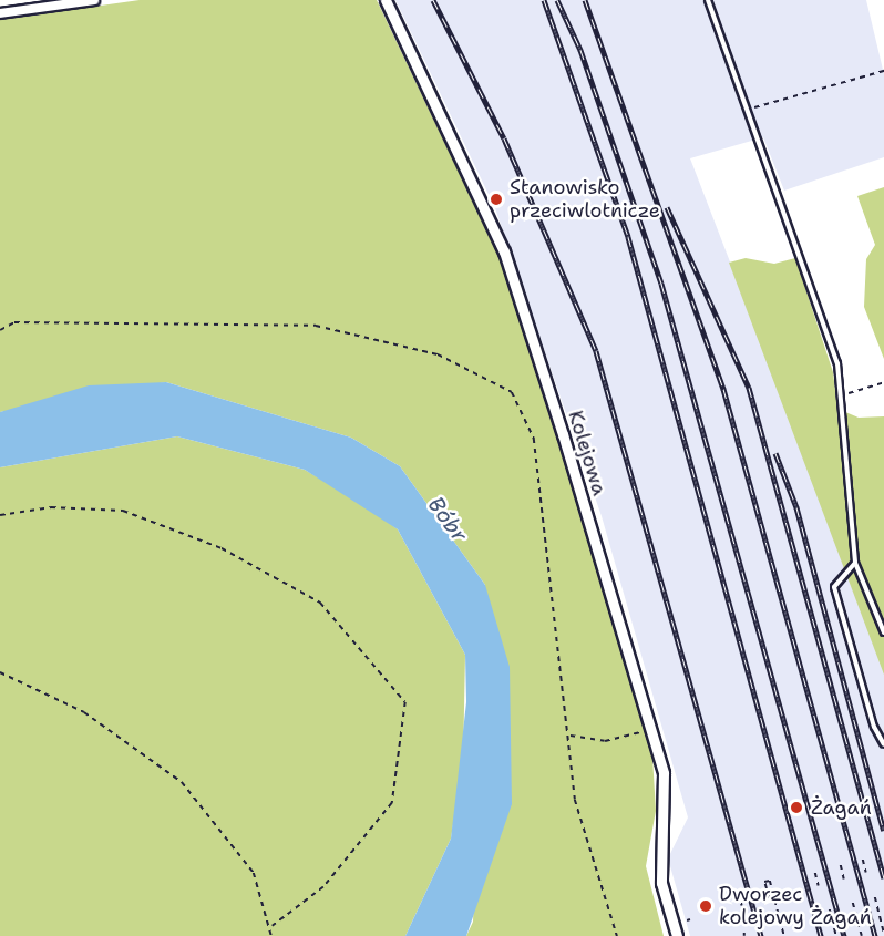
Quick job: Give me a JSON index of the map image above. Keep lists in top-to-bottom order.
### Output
{
  "streets": {
    "street": ["Kolejowa"]
  },
  "water": ["Bóbr"],
  "places": ["Stanowisko przeciwlotnicze", "Żagań", "Dworzec kolejowy Żagań"]
}
